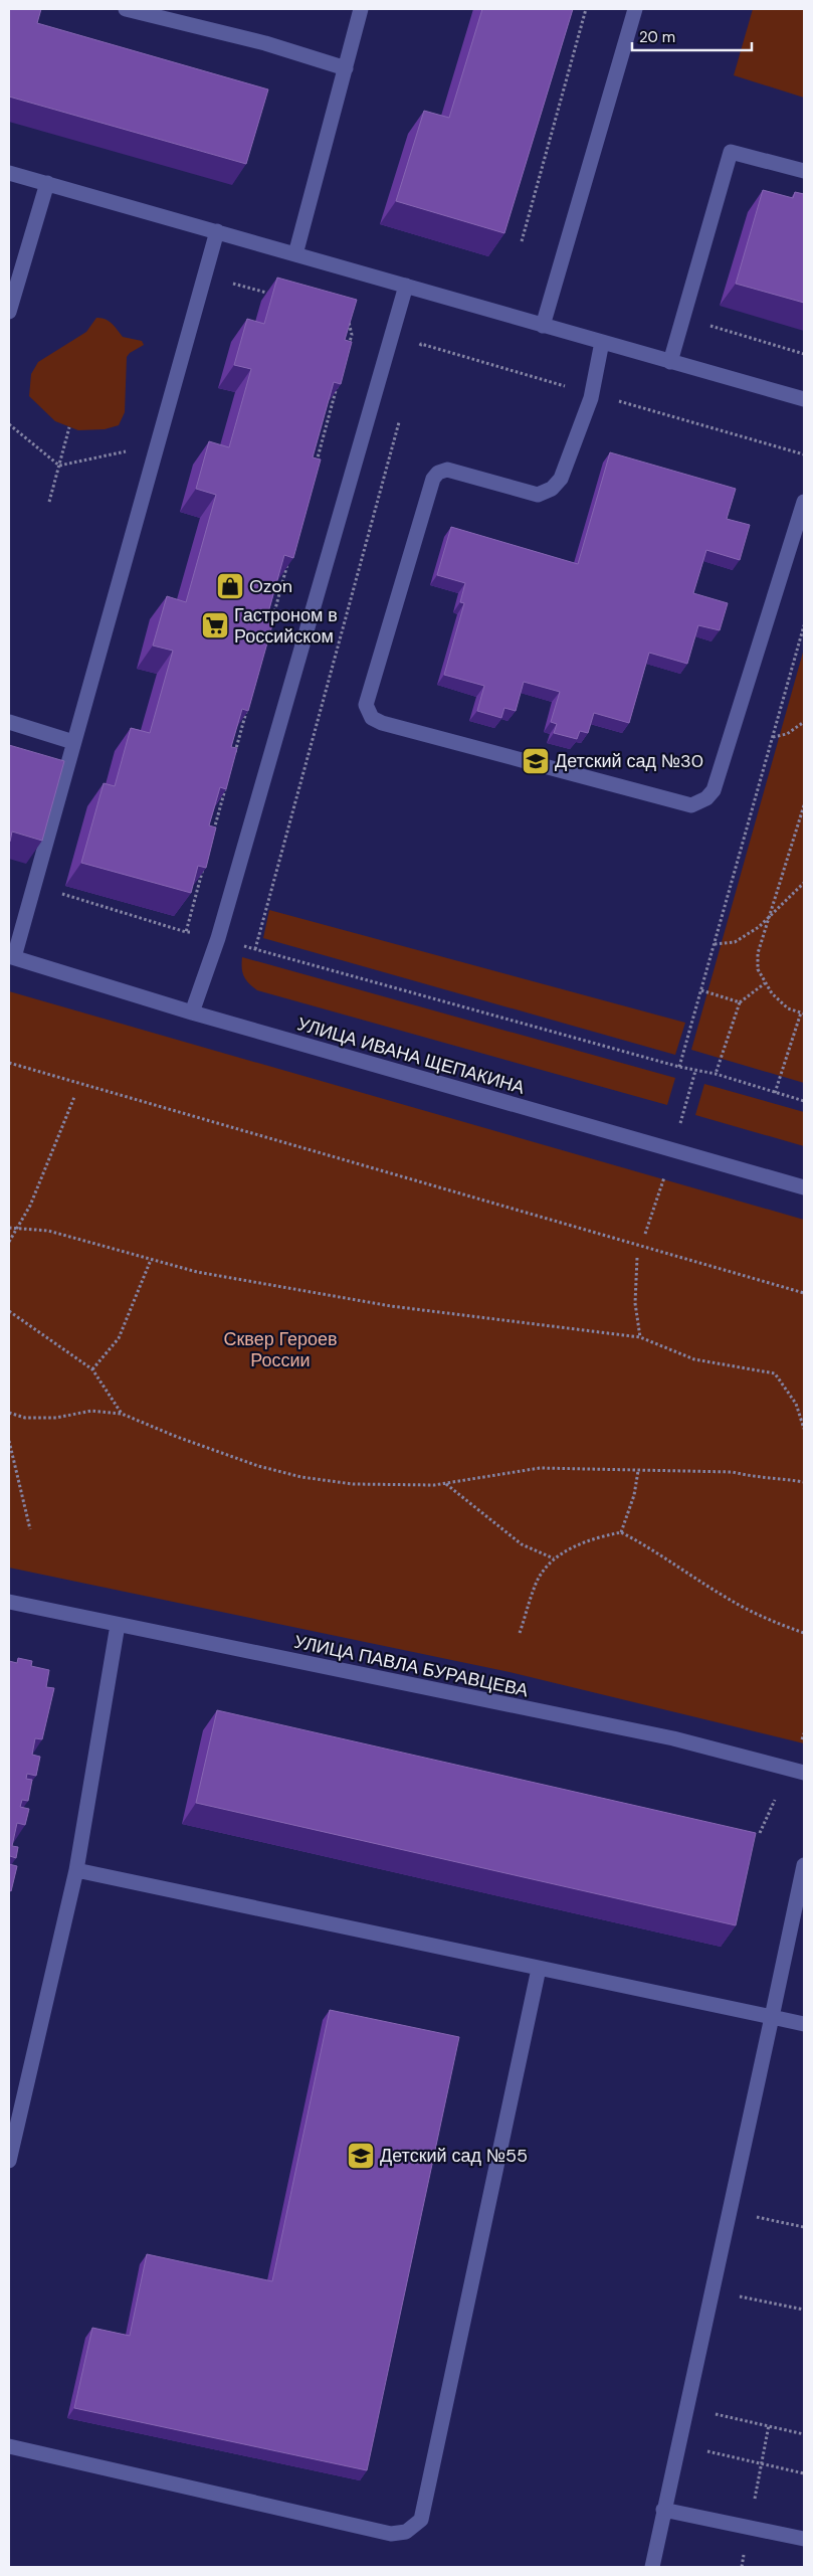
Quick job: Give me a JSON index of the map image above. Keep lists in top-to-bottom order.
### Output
{
  "streets": {
    "street": ["УЛИЦА ИВАНА ЩЕПАКИНА", "УЛИЦА ПАВЛА БУРАВЦЕВА"]
  },
  "parks": ["Сквер Героев России"],
  "places": {
    "shop": ["Ozon"],
    "supermarket": ["Гастроном в Российском"],
    "school or university": ["Детский сад №30", "Детский сад №55"]
  },
  "scale_bar": "20 m"
}
